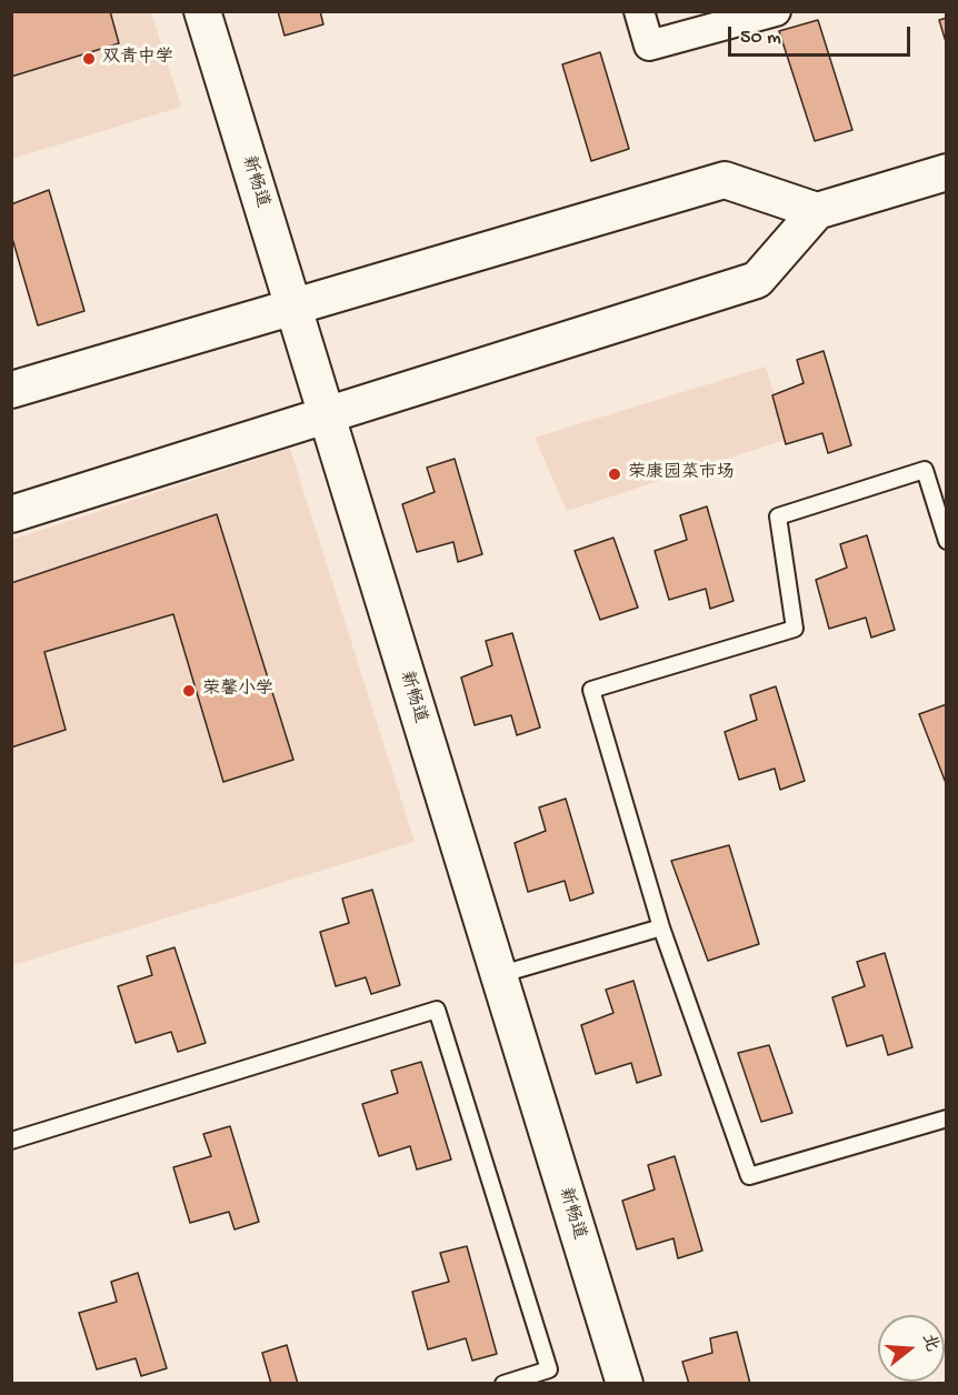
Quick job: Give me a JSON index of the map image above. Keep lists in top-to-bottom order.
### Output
{
  "streets": {
    "street": ["新畅道"]
  },
  "places": ["双青中学", "荣康园菜市场", "荣馨小学"],
  "scale_bar": "50 m",
  "north": "right"
}
